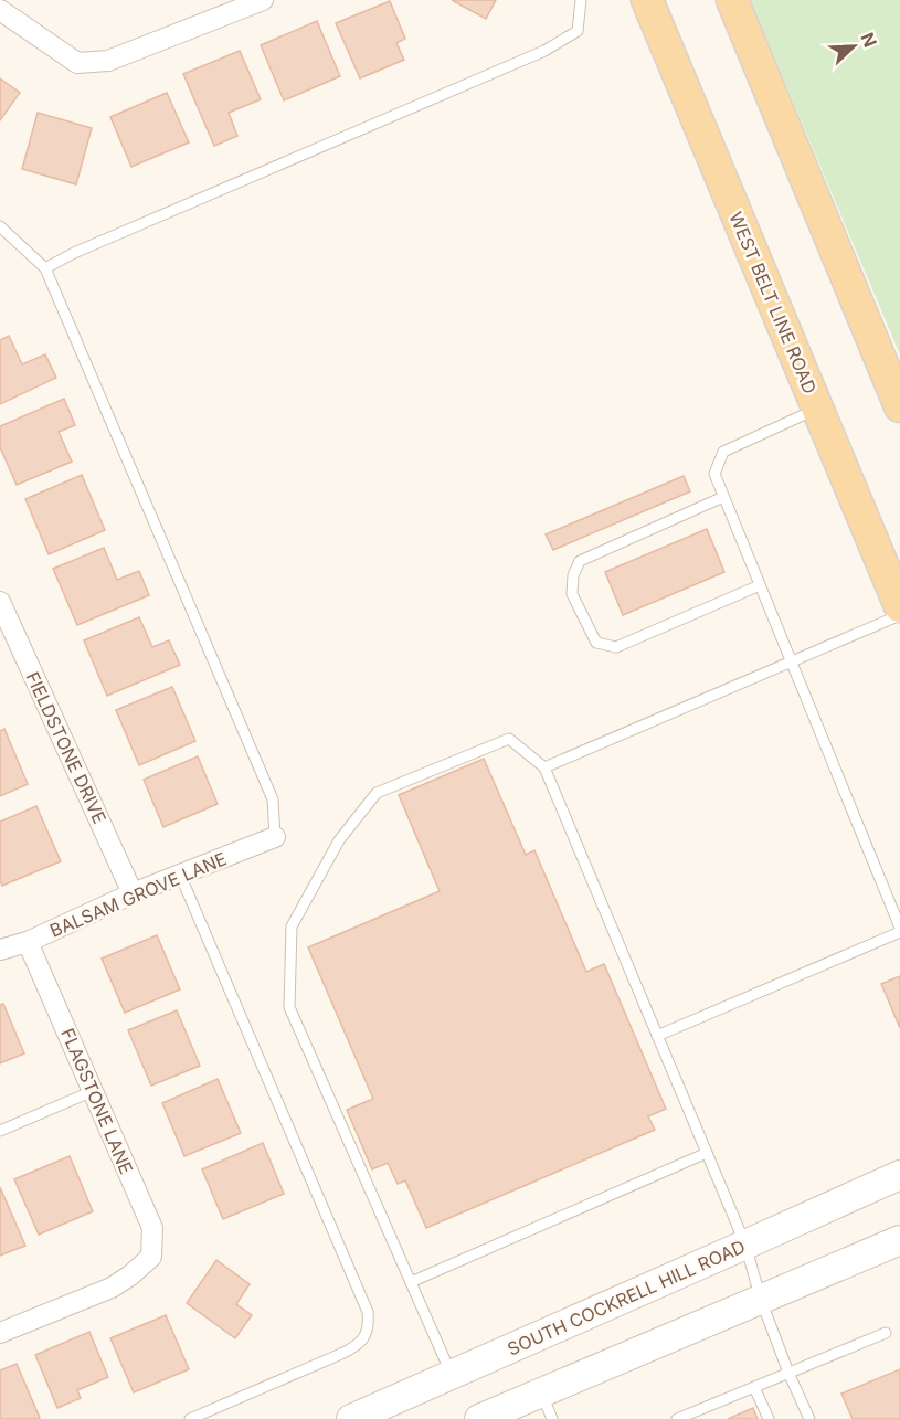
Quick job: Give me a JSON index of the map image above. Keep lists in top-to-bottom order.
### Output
{
  "streets": {
    "main road": ["WEST BELT LINE ROAD", "SOUTH COCKRELL HILL ROAD"],
    "street": ["FIELDSTONE DRIVE", "BALSAM GROVE LANE", "FLAGSTONE LANE"]
  },
  "crossings": [
    ["FIELDSTONE DRIVE", "BALSAM GROVE LANE"],
    ["BALSAM GROVE LANE", "FLAGSTONE LANE"]
  ],
  "north": "top right"
}
